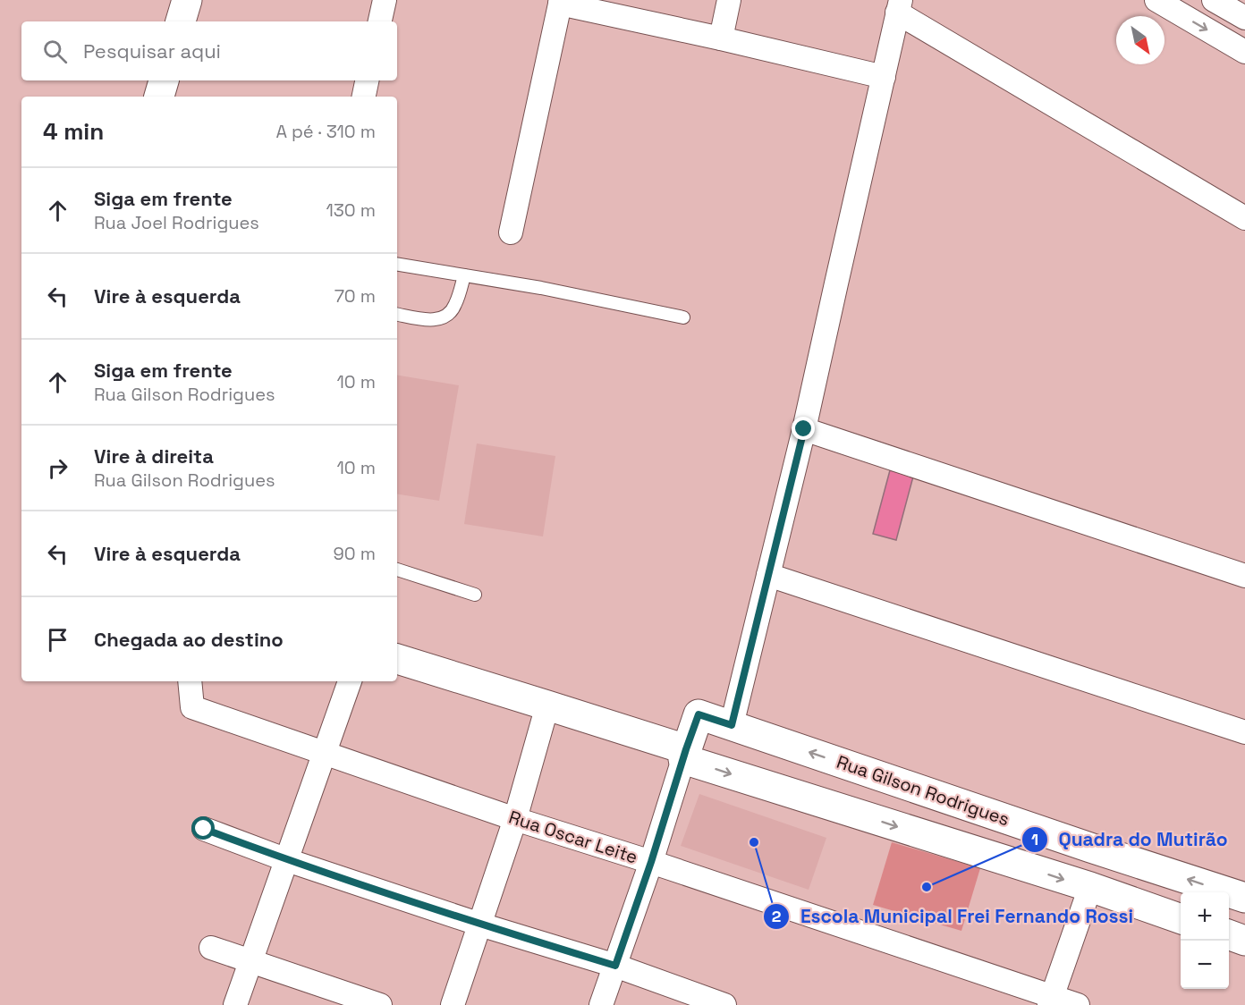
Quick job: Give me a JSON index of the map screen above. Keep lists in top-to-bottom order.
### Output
{
  "streets": {
    "street": ["Rua Gilson Rodrigues", "Rua Oscar Leite"]
  },
  "places": ["Escola Municipal Frei Fernando Rossi", "Quadra do Mutirão"],
  "north": "bottom right",
  "page": {
    "search": "Pesquisar aqui",
    "heading": ["4 min", "A pé · 310 m"],
    "list": [
      ["Siga em frente", "Rua Joel Rodrigues", "130 m"],
      ["Vire à esquerda", "70 m"],
      ["Siga em frente", "Rua Gilson Rodrigues", "10 m"],
      ["Vire à direita", "Rua Gilson Rodrigues", "10 m"],
      ["Vire à esquerda", "90 m"],
      "Chegada ao destino"
    ],
    "map_buttons": ["+", "−"]
  }
}
